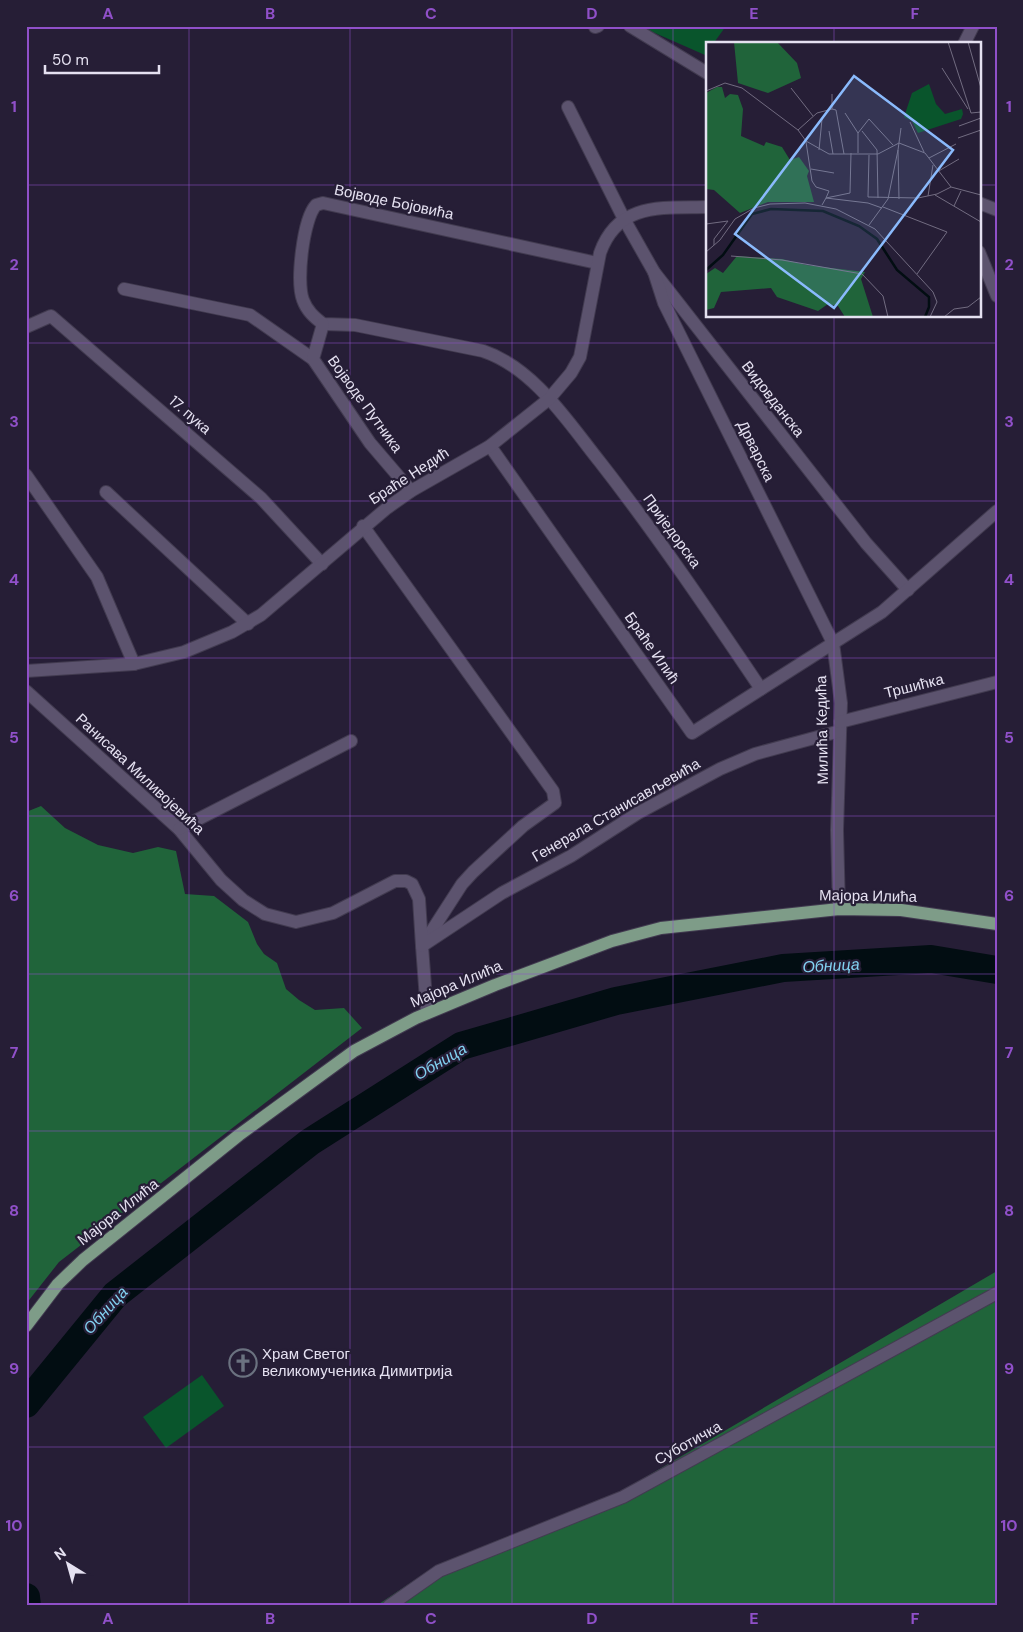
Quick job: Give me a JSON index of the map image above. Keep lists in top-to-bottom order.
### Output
{
  "streets": {
    "main road": ["Мајора Илића"],
    "street": [
      "Војводе Бојовића",
      "Видовданска",
      "Војводе Путника",
      "17. пука",
      "Дрварска",
      "Браће Недић",
      "Приједорска",
      "Браће Илић",
      "Тршићка",
      "Милића Кедића",
      "Ранисава Миливојевића",
      "Генерала Станисављевића",
      "Суботичка"
    ]
  },
  "crossings": [
    ["Војводе Бојовића", "Војводе Путника"],
    ["Војводе Бојовића", "Браће Недић"],
    ["Видовданска", "Дрварска"],
    ["Видовданска", "Браће Недић"],
    ["Војводе Путника", "Браће Недић"],
    ["17. пука", "Браће Недић"],
    ["Дрварска", "Браће Илић"],
    ["Дрварска", "Милића Кедића"],
    ["Браће Недић", "Приједорска"],
    ["Браће Недић", "Браће Илић"],
    ["Приједорска", "Браће Илић"],
    ["Браће Илић", "Милића Кедића"],
    ["Тршићка", "Милића Кедића"],
    ["Тршићка", "Генерала Станисављевића"],
    ["Милића Кедића", "Генерала Станисављевића"],
    ["Милића Кедића", "Мајора Илића"],
    ["Ранисава Миливојевића", "Генерала Станисављевића"],
    ["Ранисава Миливојевића", "Мајора Илића"]
  ],
  "water": ["Обница"],
  "places": {
    "church": ["Храм Светог великомученика Димитрија"]
  },
  "scale_bar": "50 m",
  "north": "top left",
  "grid": {
    "columns": [
      "A",
      "B",
      "C",
      "D",
      "E",
      "F"
    ],
    "rows": [
      "1",
      "2",
      "3",
      "4",
      "5",
      "6",
      "7",
      "8",
      "9",
      "10"
    ]
  }
}
